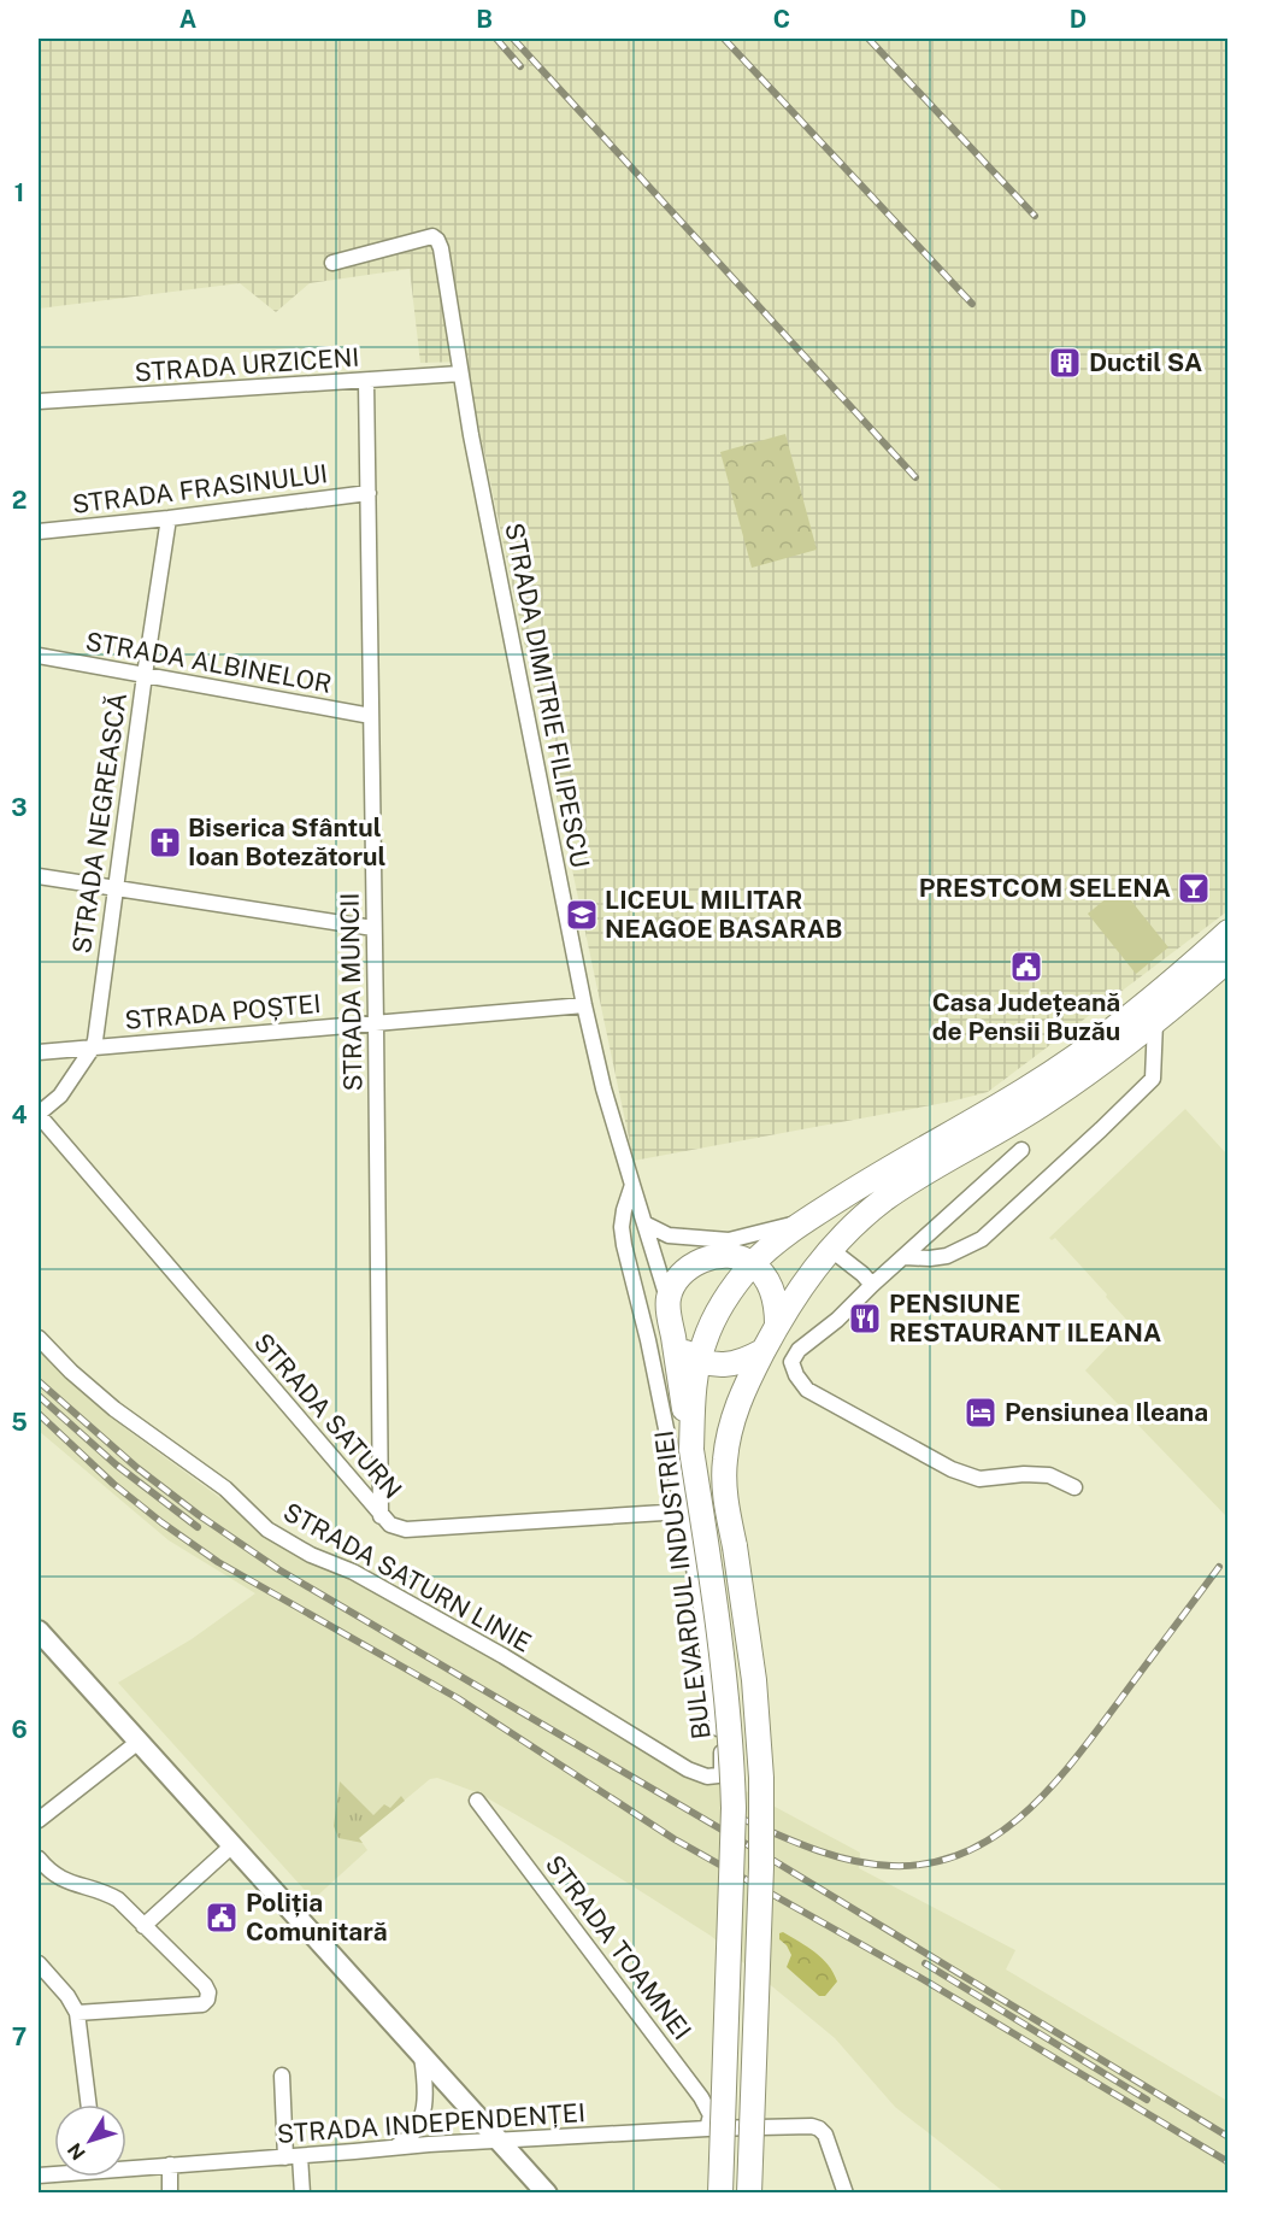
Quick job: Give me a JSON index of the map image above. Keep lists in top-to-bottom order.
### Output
{
  "streets": {
    "main road": ["BULEVARDUL INDUSTRIEI"],
    "street": [
      "STRADA URZICENI",
      "STRADA FRASINULUI",
      "STRADA ALBINELOR",
      "STRADA DIMITRIE FILIPESCU",
      "STRADA NEGREASCĂ",
      "STRADA MUNCII",
      "STRADA POȘTEI",
      "STRADA SATURN",
      "STRADA SATURN LINIE",
      "STRADA TOAMNEI",
      "STRADA INDEPENDENȚEI"
    ]
  },
  "crossings": [
    ["STRADA URZICENI", "STRADA DIMITRIE FILIPESCU"],
    ["STRADA URZICENI", "STRADA MUNCII"],
    ["STRADA FRASINULUI", "STRADA NEGREASCĂ"],
    ["STRADA FRASINULUI", "STRADA MUNCII"],
    ["STRADA ALBINELOR", "STRADA NEGREASCĂ"],
    ["STRADA ALBINELOR", "STRADA MUNCII"],
    ["STRADA DIMITRIE FILIPESCU", "STRADA POȘTEI"],
    ["STRADA NEGREASCĂ", "STRADA POȘTEI"],
    ["STRADA NEGREASCĂ", "STRADA SATURN"],
    ["STRADA MUNCII", "STRADA POȘTEI"],
    ["STRADA MUNCII", "STRADA SATURN"],
    ["STRADA SATURN", "STRADA SATURN LINIE"],
    ["STRADA TOAMNEI", "STRADA INDEPENDENȚEI"]
  ],
  "places": {
    "building": ["Ductil SA"],
    "church": ["Biserica Sfântul Ioan Botezătorul"],
    "bar": ["PRESTCOM SELENA"],
    "school or university": ["LICEUL MILITAR NEAGOE BASARAB"],
    "public building": ["Casa Județeană de Pensii Buzău", "Poliția Comunitară"],
    "restaurant": ["PENSIUNE RESTAURANT ILEANA"],
    "hotel": ["Pensiunea Ileana"]
  },
  "north": "bottom left",
  "grid": {
    "columns": [
      "A",
      "B",
      "C",
      "D"
    ],
    "rows": [
      "1",
      "2",
      "3",
      "4",
      "5",
      "6",
      "7"
    ]
  }
}
